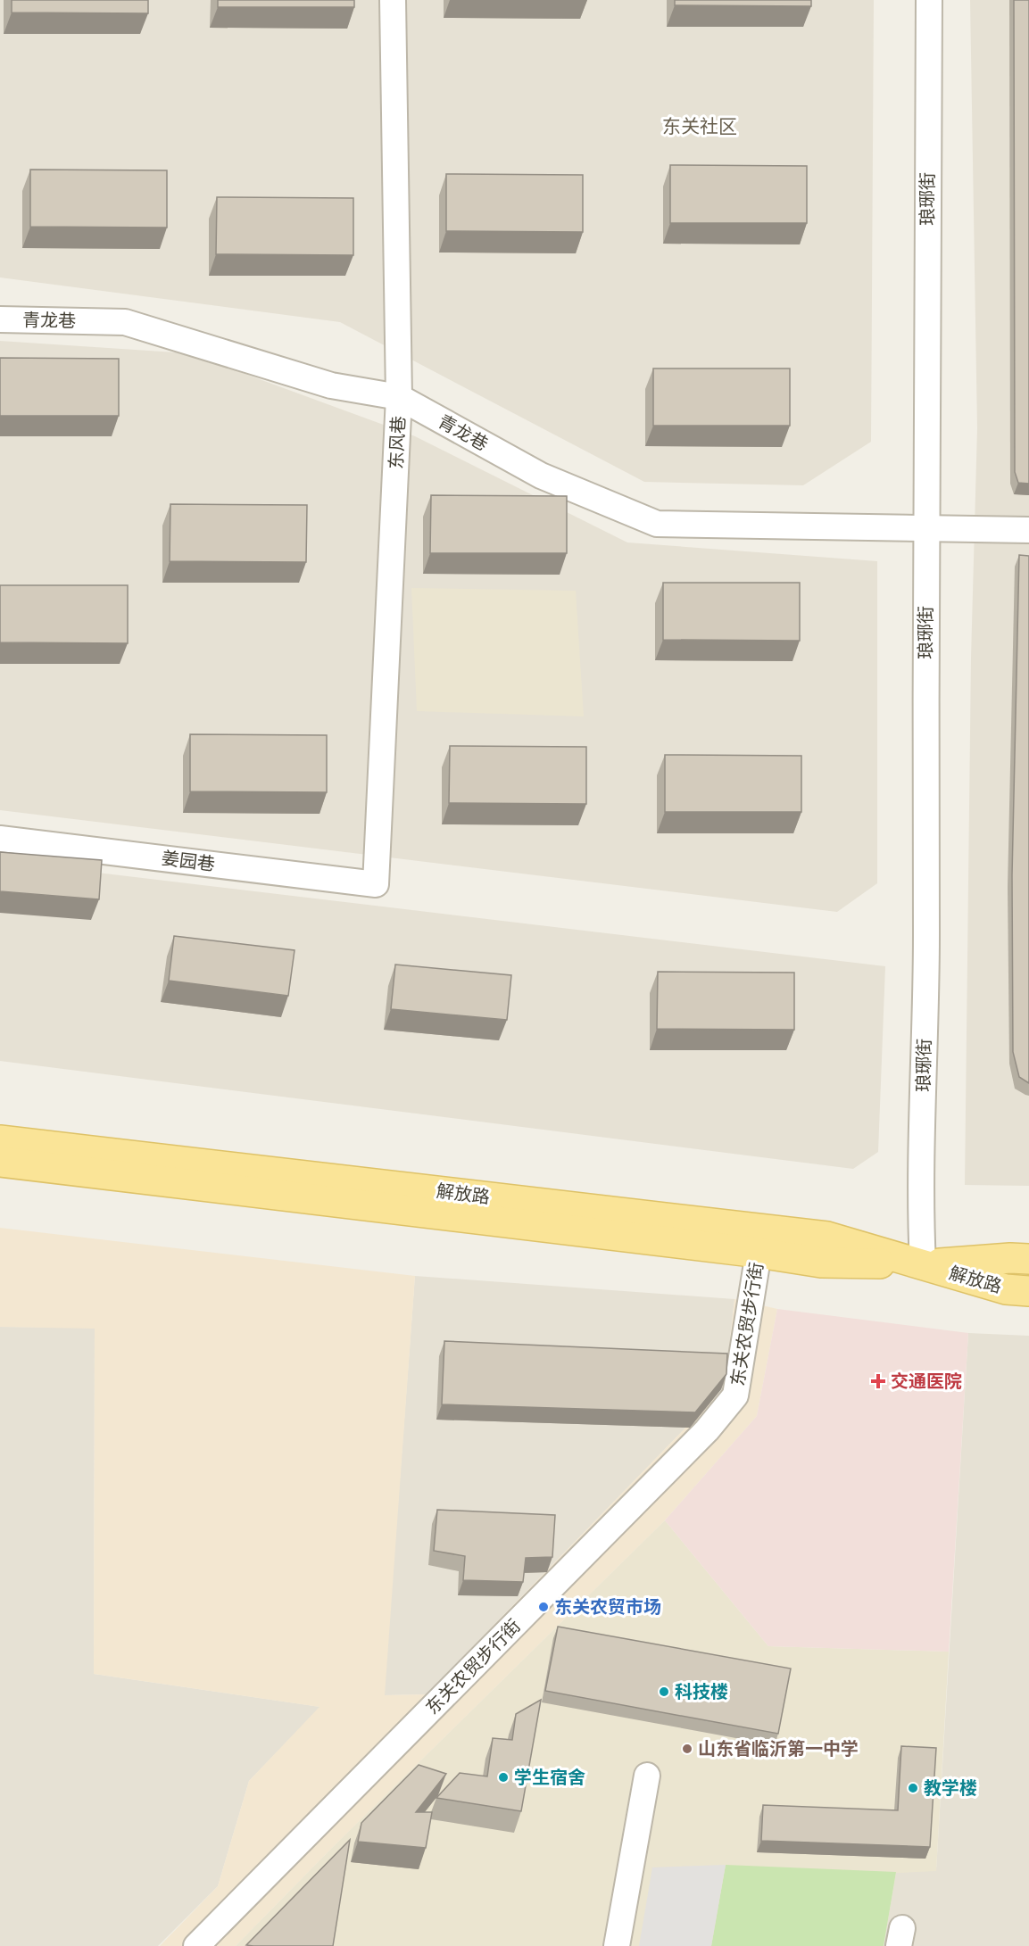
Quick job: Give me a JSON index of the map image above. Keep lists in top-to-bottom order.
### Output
{
  "streets": {
    "main road": ["解放路"],
    "street": [
      "琅琊街",
      "青龙巷",
      "东风巷",
      "姜园巷",
      "东关农贸步行街"
    ]
  },
  "crossings": [
    ["琅琊街", "青龙巷"],
    ["琅琊街", "解放路"],
    ["青龙巷", "东风巷"],
    ["东风巷", "姜园巷"],
    ["解放路", "东关农贸步行街"]
  ],
  "districts": ["东关社区"],
  "places": {
    "health": ["交通医院"],
    "other": [
      "东关农贸市场",
      "科技楼",
      "山东省临沂第一中学",
      "学生宿舍",
      "教学楼"
    ]
  }
}
